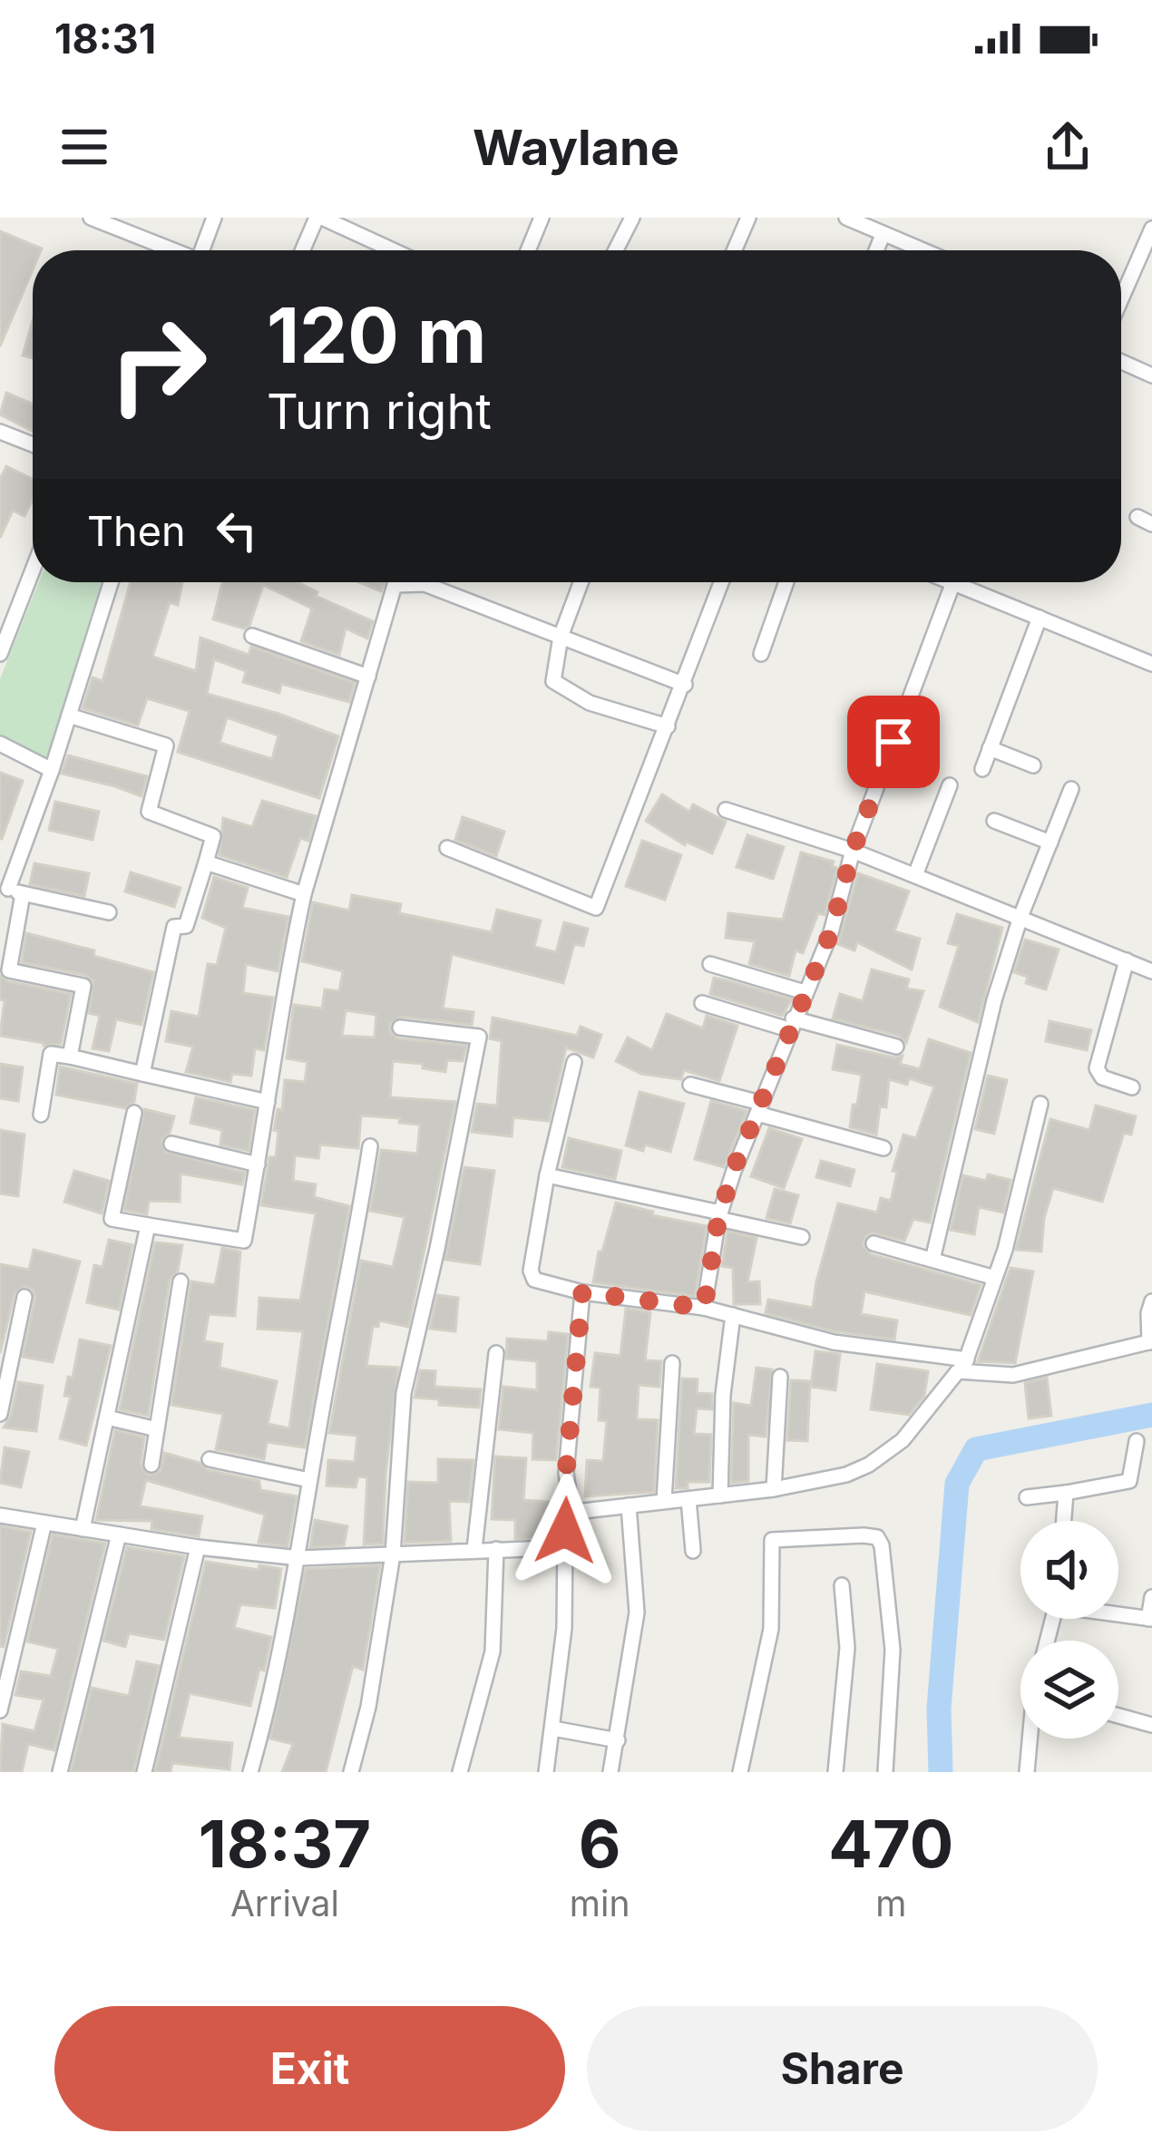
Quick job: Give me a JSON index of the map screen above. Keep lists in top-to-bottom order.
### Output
{
  "page": {
    "status": "18:31",
    "header": "Waylane",
    "turn": ["120 m", "Turn right"],
    "then": "Then",
    "eta": [
      "18:37",
      "Arrival",
      "6",
      "min",
      "470",
      "m"
    ],
    "buttons": ["Exit", "Share"]
  }
}
